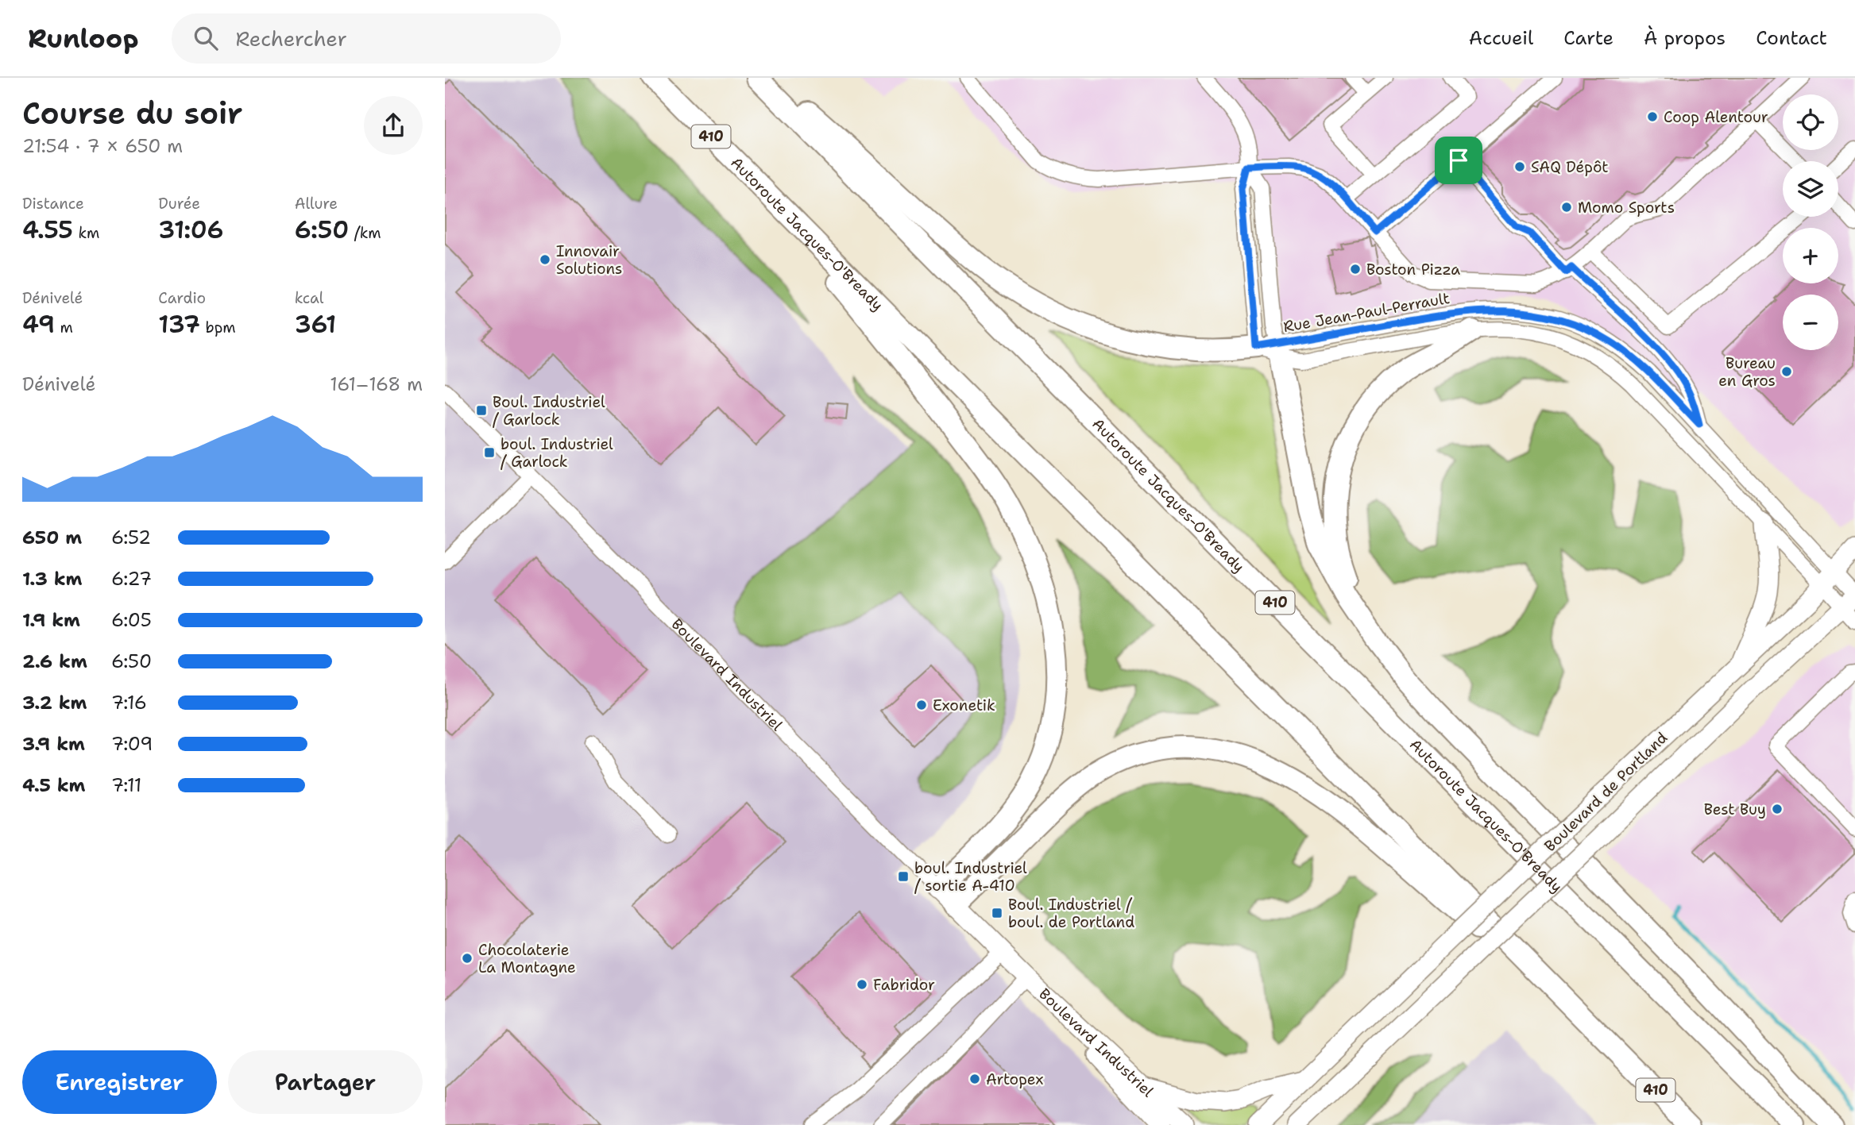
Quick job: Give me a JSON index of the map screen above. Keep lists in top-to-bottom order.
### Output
{
  "streets": {
    "highway": ["410", "Autoroute Jacques-O'Bready"],
    "main road": ["Boulevard Industriel", "Boulevard de Portland"],
    "street": ["Rue Jean-Paul-Perrault"]
  },
  "crossings": [
    ["Rue Jean-Paul-Perrault", "Boulevard de Portland"]
  ],
  "places": {
    "other": [
      "Coop Alentour",
      "SAQ Dépôt",
      "Momo Sports",
      "Innovair Solutions",
      "Boston Pizza",
      "Bureau en Gros",
      "Exonetik",
      "Best Buy",
      "Chocolaterie La Montagne",
      "Fabridor",
      "Artopex"
    ],
    "transit": [
      "Boul. Industriel / Garlock",
      "boul. Industriel / Garlock",
      "boul. Industriel / sortie A-410",
      "Boul. Industriel / boul. de Portland"
    ]
  },
  "page": {
    "header": "Runloop",
    "search": "Rechercher",
    "nav": [
      "Accueil",
      "Carte",
      "À propos",
      "Contact"
    ],
    "heading": ["Course du soir", "21:54 · 7 × 650 m"],
    "map_buttons": ["+", "−"],
    "stats": [
      ["Distance", "4.55 km"],
      ["Durée", "31:06"],
      ["Allure", "6:50 /km"],
      ["Dénivelé", "49 m"],
      ["Cardio", "137 bpm"],
      ["kcal", "361"]
    ],
    "chart": ["Dénivelé", "161–168 m"],
    "list": [
      {
        "name": "650 m",
        "note": "6:52"
      },
      {
        "name": "1.3 km",
        "note": "6:27"
      },
      {
        "name": "1.9 km",
        "note": "6:05"
      },
      {
        "name": "2.6 km",
        "note": "6:50"
      },
      {
        "name": "3.2 km",
        "note": "7:16"
      },
      {
        "name": "3.9 km",
        "note": "7:09"
      },
      {
        "name": "4.5 km",
        "note": "7:11"
      }
    ],
    "buttons": ["Enregistrer", "Partager"]
  }
}
